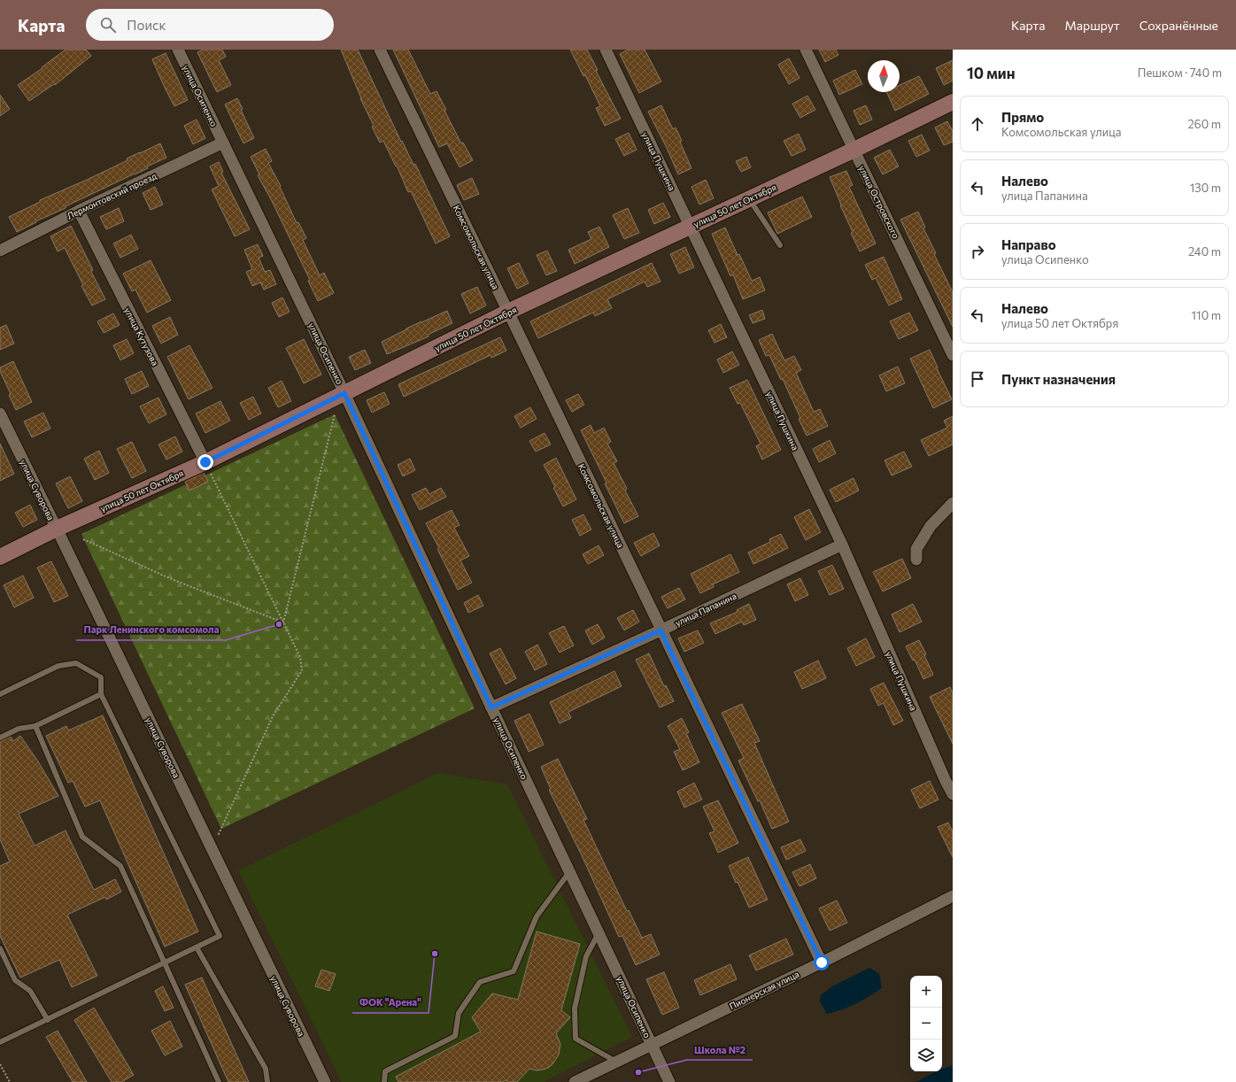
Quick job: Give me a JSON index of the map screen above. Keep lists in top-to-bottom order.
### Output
{
  "streets": {
    "street": [
      "улица Осипенко",
      "улица Пушкина",
      "Лермонтовский проезд",
      "улица Островского",
      "улица 50 лет Октября",
      "Комсомольская улица",
      "улица Кутузова",
      "улица Суворова",
      "улица Папанина",
      "Пионерская улица"
    ]
  },
  "crossings": [
    ["улица Осипенко", "Лермонтовский проезд"],
    ["улица Осипенко", "улица 50 лет Октября"],
    ["улица Осипенко", "улица Папанина"],
    ["улица Осипенко", "Пионерская улица"],
    ["улица Пушкина", "улица 50 лет Октября"],
    ["улица Пушкина", "улица Папанина"],
    ["Лермонтовский проезд", "улица Кутузова"],
    ["улица Островского", "улица 50 лет Октября"],
    ["улица 50 лет Октября", "Комсомольская улица"],
    ["улица 50 лет Октября", "улица Кутузова"],
    ["улица 50 лет Октября", "улица Суворова"],
    ["Комсомольская улица", "улица Папанина"],
    ["Комсомольская улица", "Пионерская улица"]
  ],
  "places": ["Парк Ленинского комсомола", "ФОК \"Арена\"", "Школа №2"],
  "north": "top",
  "page": {
    "header": "Карта",
    "search": "Поиск",
    "nav": ["Карта", "Маршрут", "Сохранённые"],
    "heading": ["10 мин", "Пешком · 740 m"],
    "list": [
      ["Прямо", "Комсомольская улица", "260 m"],
      ["Налево", "улица Папанина", "130 m"],
      ["Направо", "улица Осипенко", "240 m"],
      ["Налево", "улица 50 лет Октября", "110 m"],
      "Пункт назначения"
    ],
    "map_buttons": ["+", "−"]
  }
}
